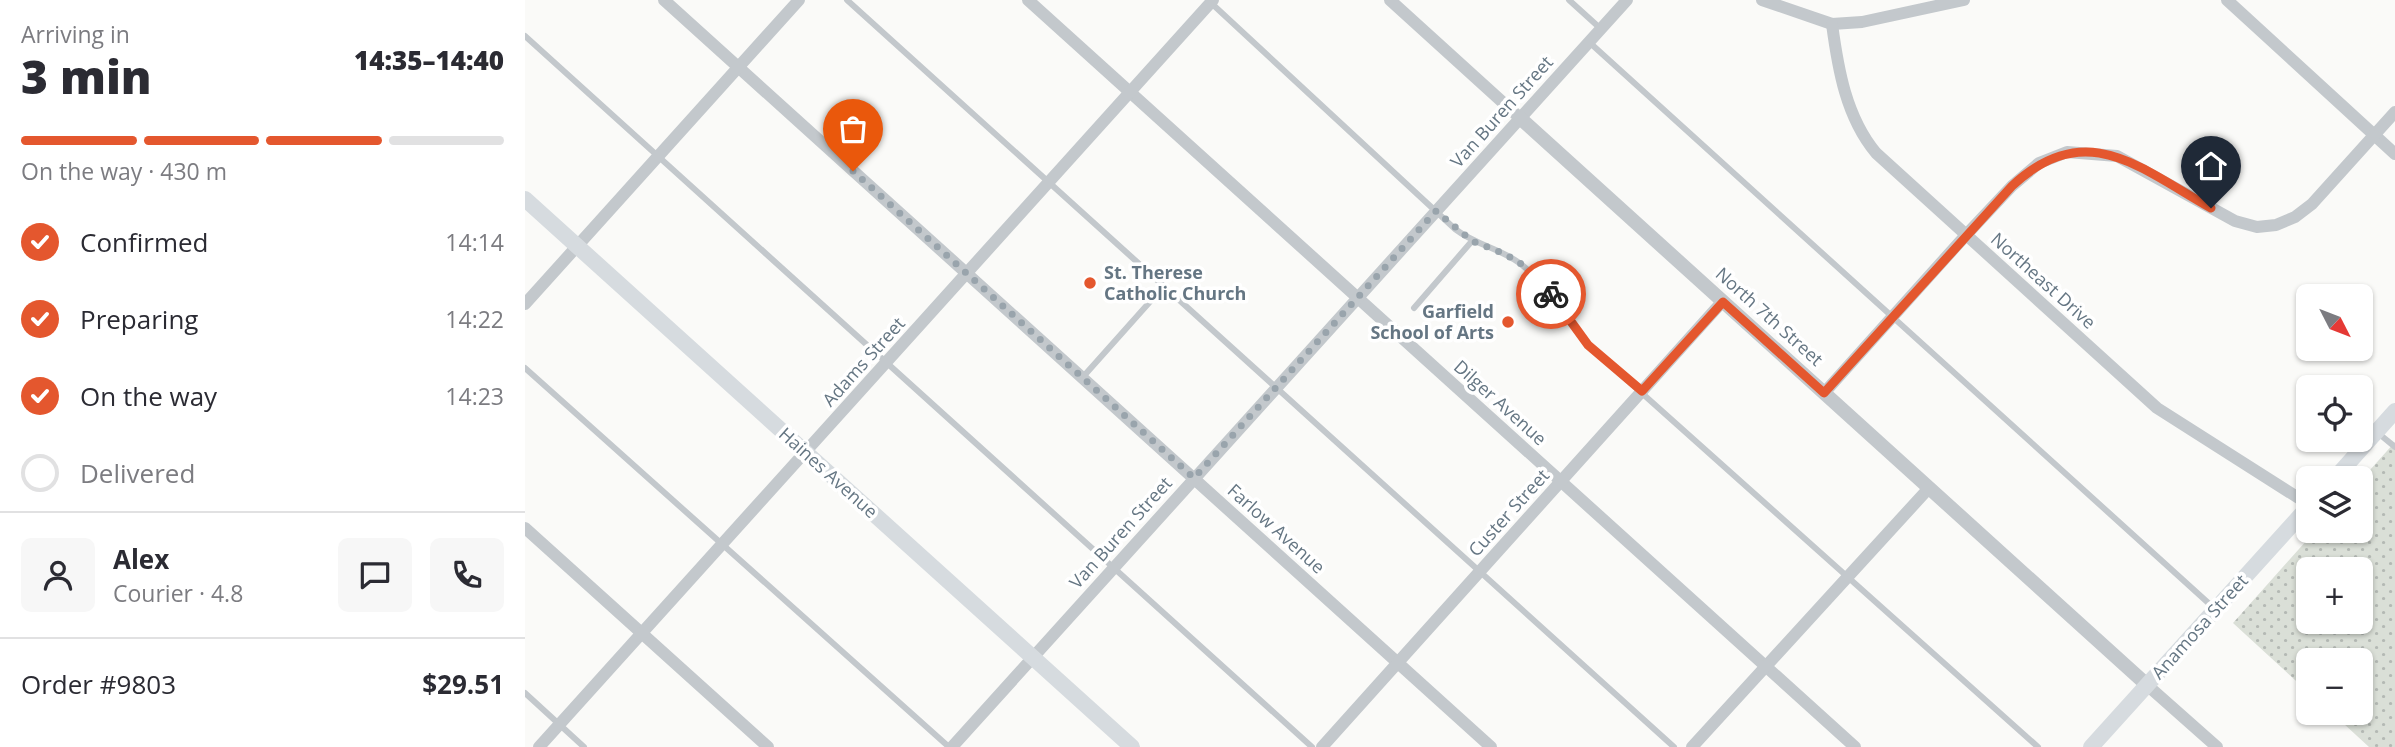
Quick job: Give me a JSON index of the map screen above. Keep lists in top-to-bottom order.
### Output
{
  "streets": {
    "main road": ["Haines Avenue", "Anamosa Street"],
    "street": [
      "Van Buren Street",
      "Northeast Drive",
      "North 7th Street",
      "Adams Street",
      "Dilger Avenue",
      "Custer Street",
      "Farlow Avenue"
    ]
  },
  "crossings": [
    ["Van Buren Street", "North 7th Street"],
    ["Van Buren Street", "Dilger Avenue"],
    ["Van Buren Street", "Haines Avenue"],
    ["Van Buren Street", "Farlow Avenue"],
    ["North 7th Street", "Custer Street"],
    ["North 7th Street", "Anamosa Street"],
    ["Adams Street", "Dilger Avenue"],
    ["Adams Street", "Haines Avenue"],
    ["Adams Street", "Farlow Avenue"],
    ["Dilger Avenue", "Custer Street"],
    ["Custer Street", "Farlow Avenue"]
  ],
  "places": ["St. Therese Catholic Church", "Garfield School of Arts"],
  "north": "bottom right",
  "page": {
    "heading": ["3 min", "Arriving in", "14:35–14:40"],
    "panel": [
      "Alex",
      "Courier · 4.8",
      "Order #9803",
      "$29.51"
    ],
    "bar": "On the way · 430 m",
    "list": [
      ["Confirmed", "14:14"],
      ["Preparing", "14:22"],
      ["On the way", "14:23"],
      "Delivered"
    ],
    "map_buttons": ["+", "−"]
  }
}
